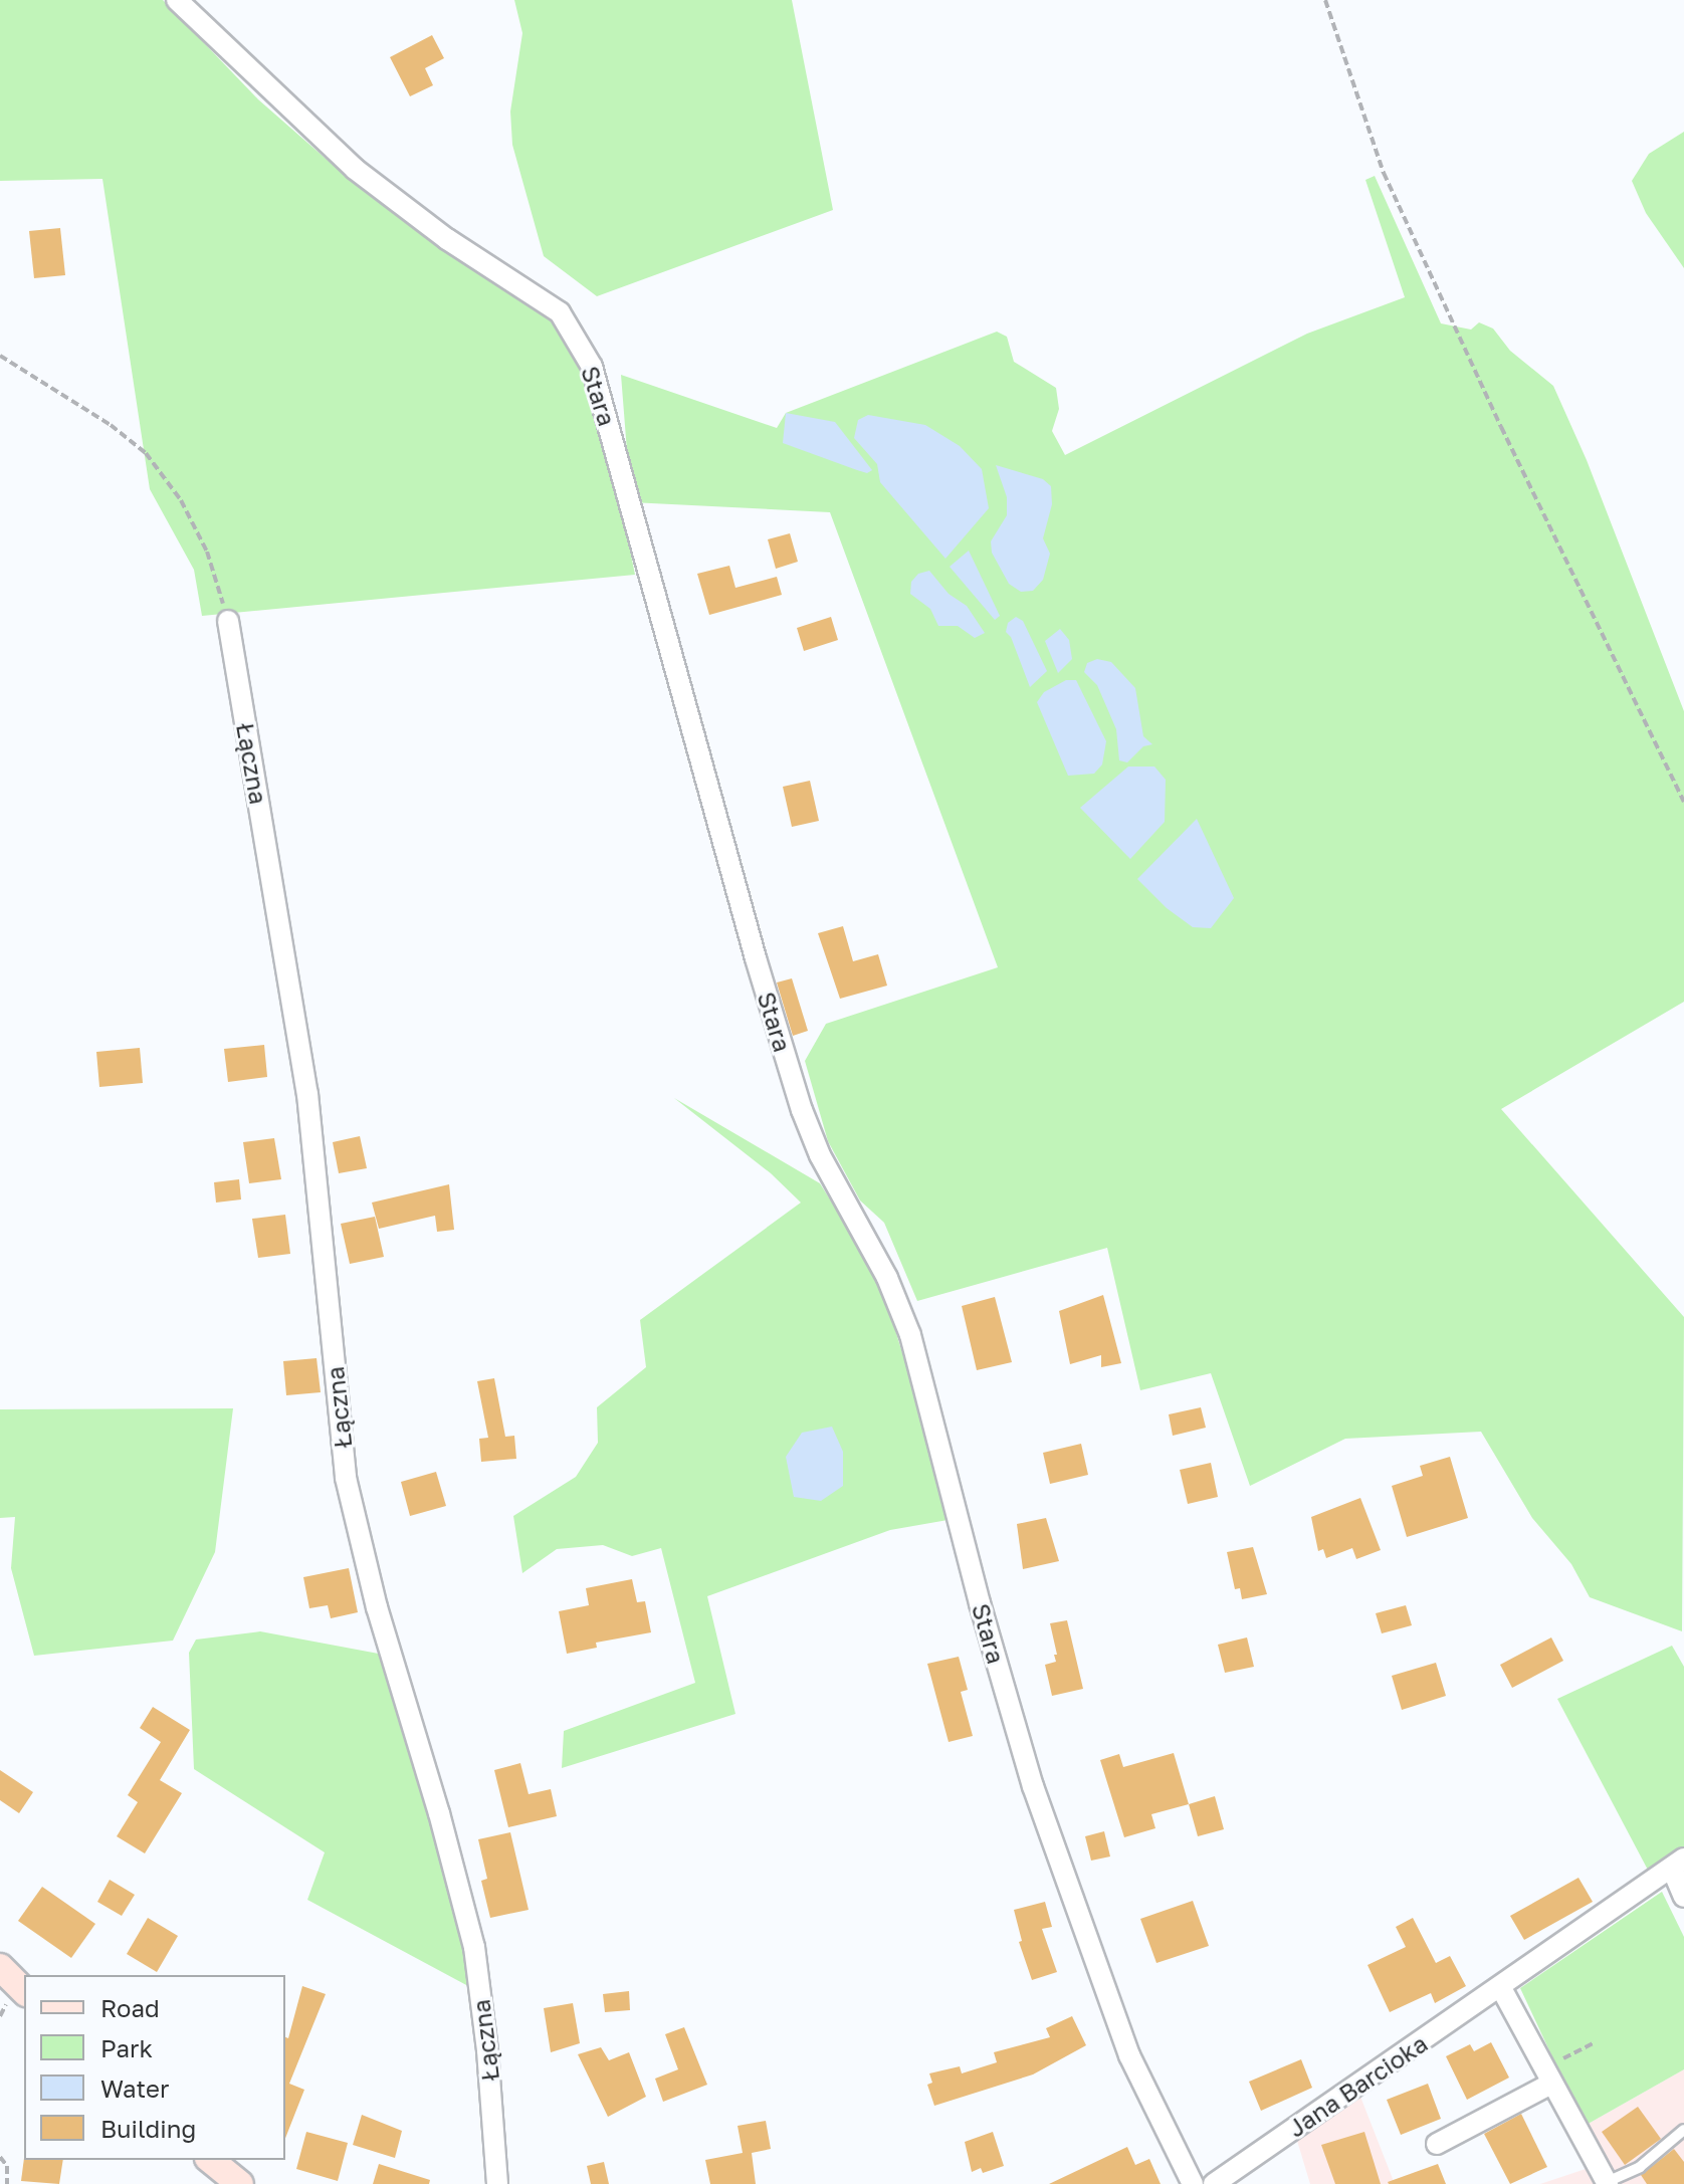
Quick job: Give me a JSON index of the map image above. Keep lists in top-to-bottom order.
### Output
{
  "streets": {
    "street": ["Stara", "Łączna", "Jana Barcioka"]
  },
  "legend": [
    "Road",
    "Park",
    "Water",
    "Building"
  ]
}
